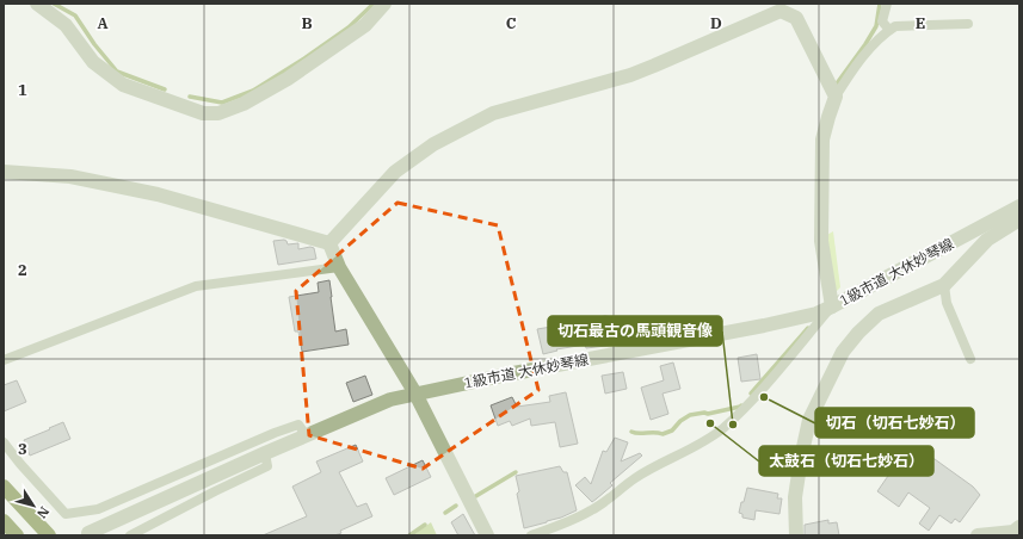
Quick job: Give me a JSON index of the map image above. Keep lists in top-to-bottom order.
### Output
{
  "streets": {
    "street": ["1級市道 大休妙琴線"]
  },
  "places": ["切石（切石七妙石）", "太鼓石（切石七妙石）", "切石最古の馬頭観音像"],
  "north": "bottom right",
  "grid": {
    "columns": [
      "A",
      "B",
      "C",
      "D",
      "E"
    ],
    "rows": ["1", "2", "3"]
  }
}
